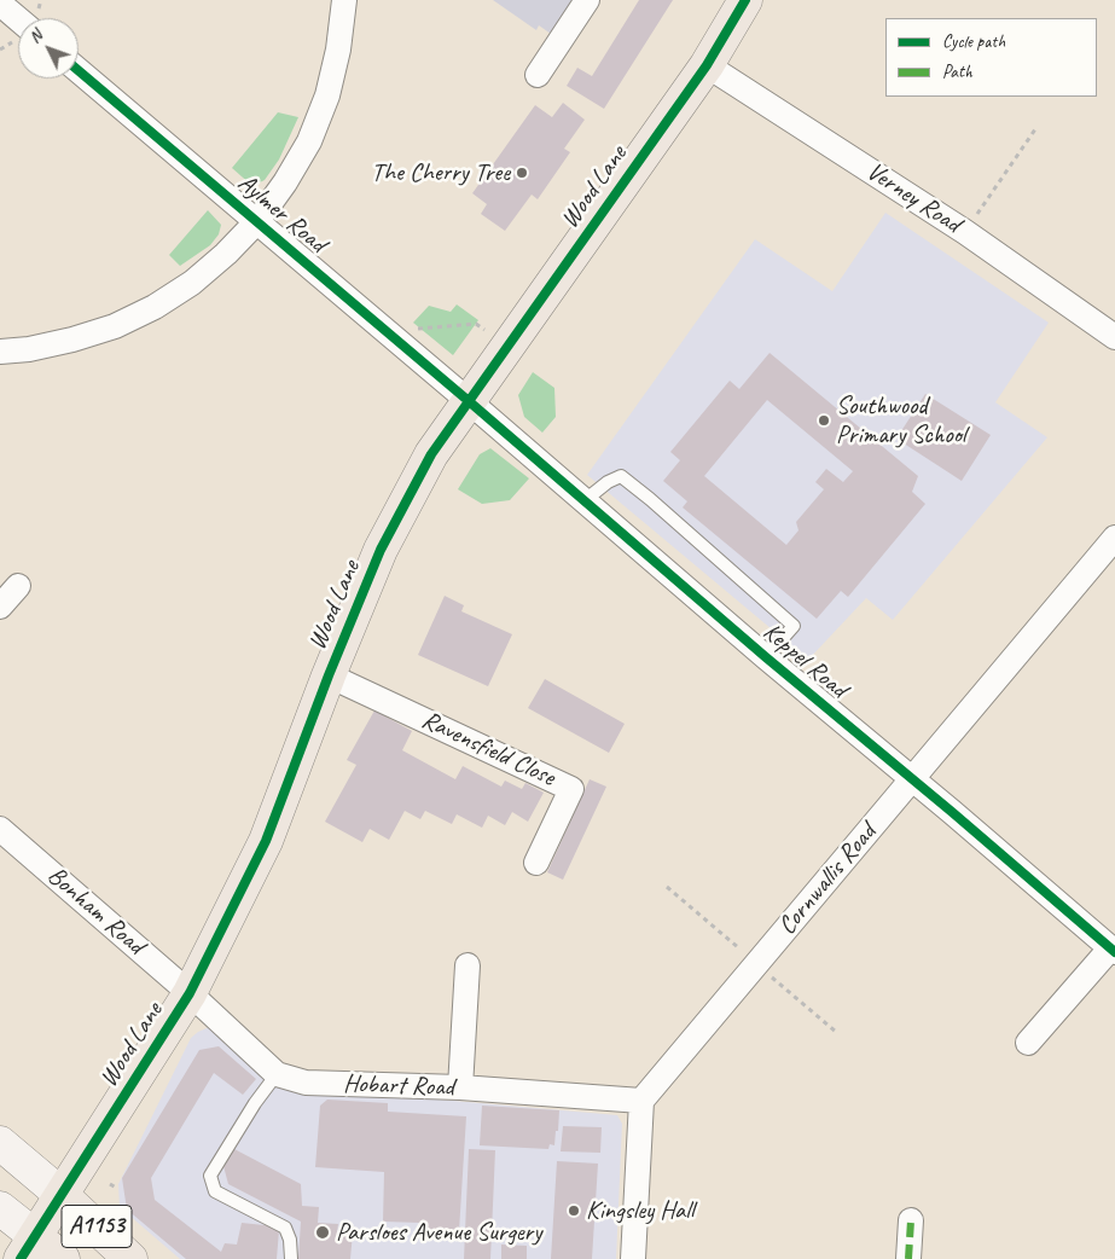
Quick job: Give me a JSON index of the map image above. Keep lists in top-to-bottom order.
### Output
{
  "streets": {
    "main road": ["Wood Lane", "A1153"],
    "street": [
      "Verney Road",
      "Aylmer Road",
      "Keppel Road",
      "Ravensfield Close",
      "Cornwallis Road",
      "Bonham Road",
      "Hobart Road"
    ]
  },
  "crossings": [
    ["Wood Lane", "Verney Road"],
    ["Wood Lane", "Aylmer Road"],
    ["Wood Lane", "Keppel Road"],
    ["Wood Lane", "Ravensfield Close"],
    ["Wood Lane", "Bonham Road"],
    ["Wood Lane", "Hobart Road"],
    ["Wood Lane", "A1153"],
    ["Aylmer Road", "Keppel Road"],
    ["Keppel Road", "Cornwallis Road"],
    ["Cornwallis Road", "Hobart Road"],
    ["Bonham Road", "Hobart Road"]
  ],
  "places": [
    "The Cherry Tree",
    "Southwood Primary School",
    "Kingsley Hall",
    "Parsloes Avenue Surgery"
  ],
  "legend": ["Cycle path", "Path"],
  "north": "top left"
}
